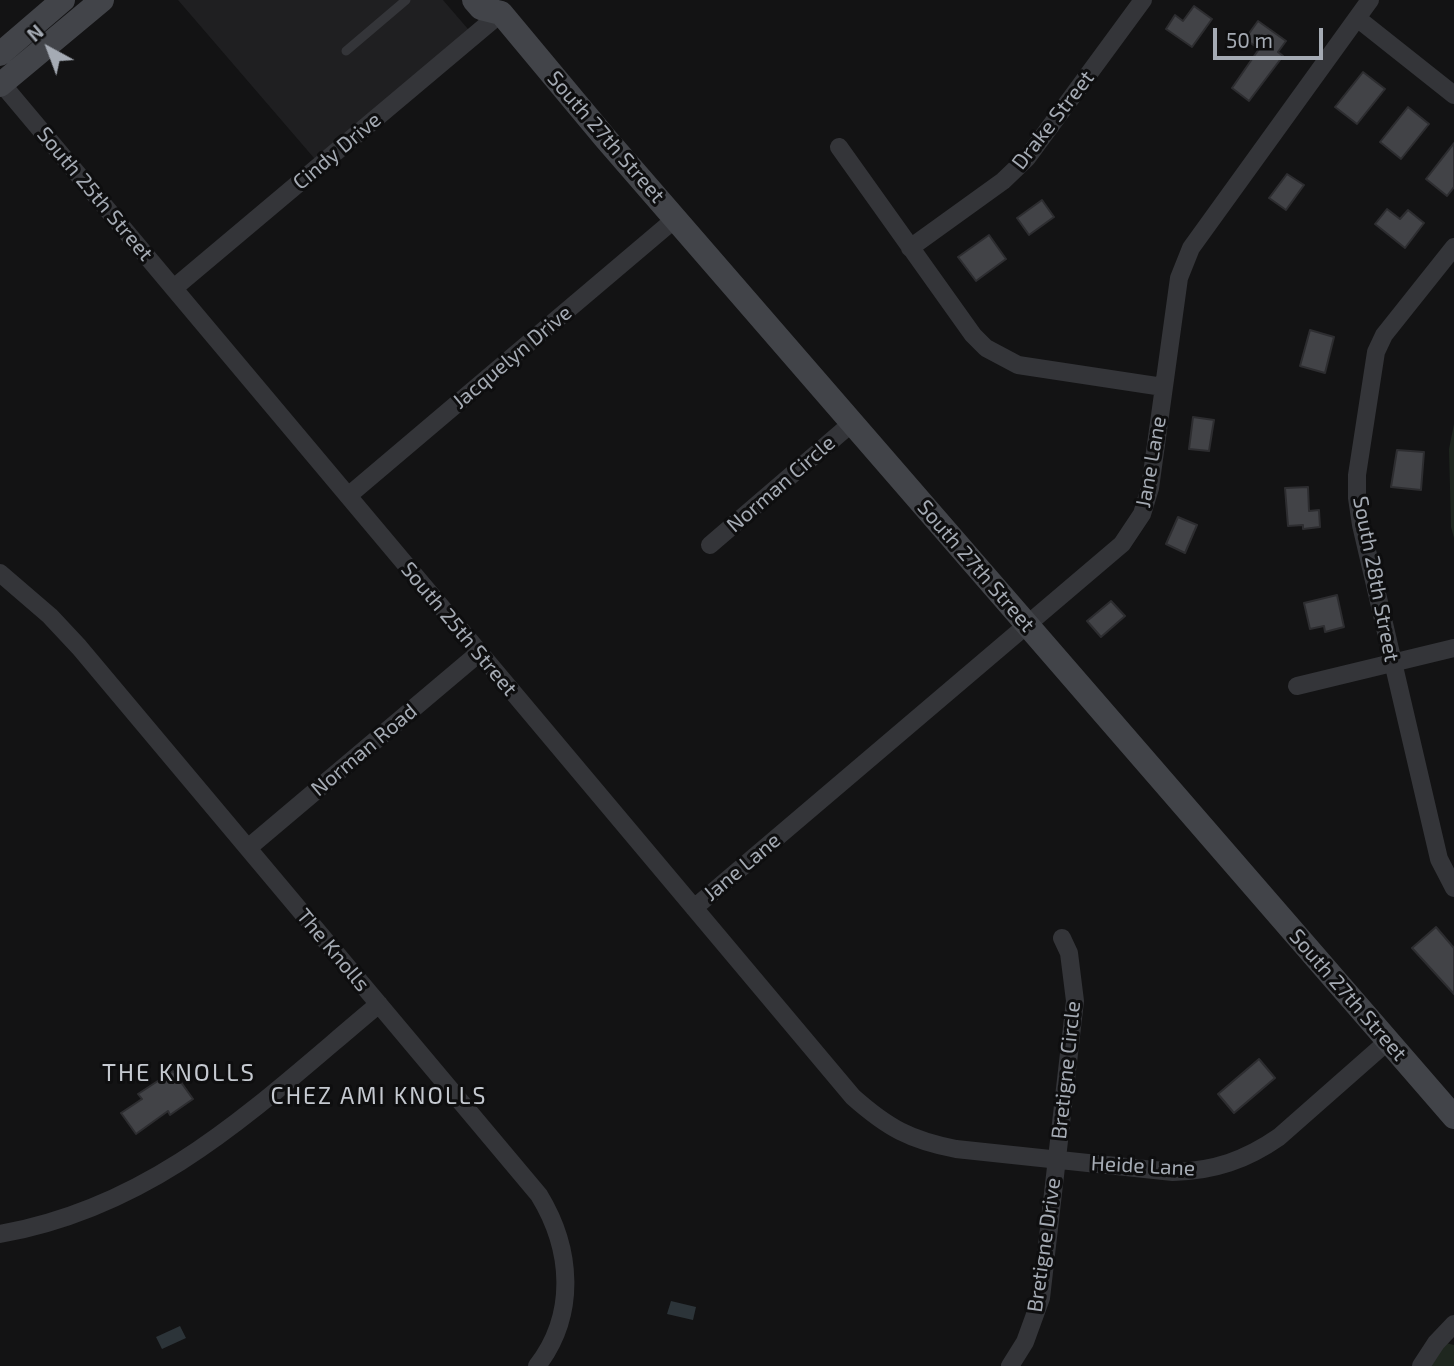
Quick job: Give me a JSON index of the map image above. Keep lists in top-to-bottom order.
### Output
{
  "streets": {
    "main road": ["South 27th Street"],
    "street": [
      "Drake Street",
      "Cindy Drive",
      "South 25th Street",
      "Jacquelyn Drive",
      "Jane Lane",
      "Norman Circle",
      "South 28th Street",
      "Norman Road",
      "The Knolls",
      "Bretigne Circle",
      "Heide Lane",
      "Bretigne Drive"
    ]
  },
  "crossings": [
    ["South 27th Street", "Cindy Drive"],
    ["South 27th Street", "Jacquelyn Drive"],
    ["South 27th Street", "Jane Lane"],
    ["South 27th Street", "Norman Circle"],
    ["South 27th Street", "Heide Lane"],
    ["Cindy Drive", "South 25th Street"],
    ["South 25th Street", "Jacquelyn Drive"],
    ["South 25th Street", "Jane Lane"],
    ["South 25th Street", "Norman Road"],
    ["South 25th Street", "Heide Lane"],
    ["Norman Road", "The Knolls"],
    ["Bretigne Circle", "Heide Lane"],
    ["Bretigne Circle", "Bretigne Drive"],
    ["Heide Lane", "Bretigne Drive"]
  ],
  "districts": ["THE KNOLLS", "CHEZ AMI KNOLLS"],
  "scale_bar": "50 m",
  "north": "top left"
}
